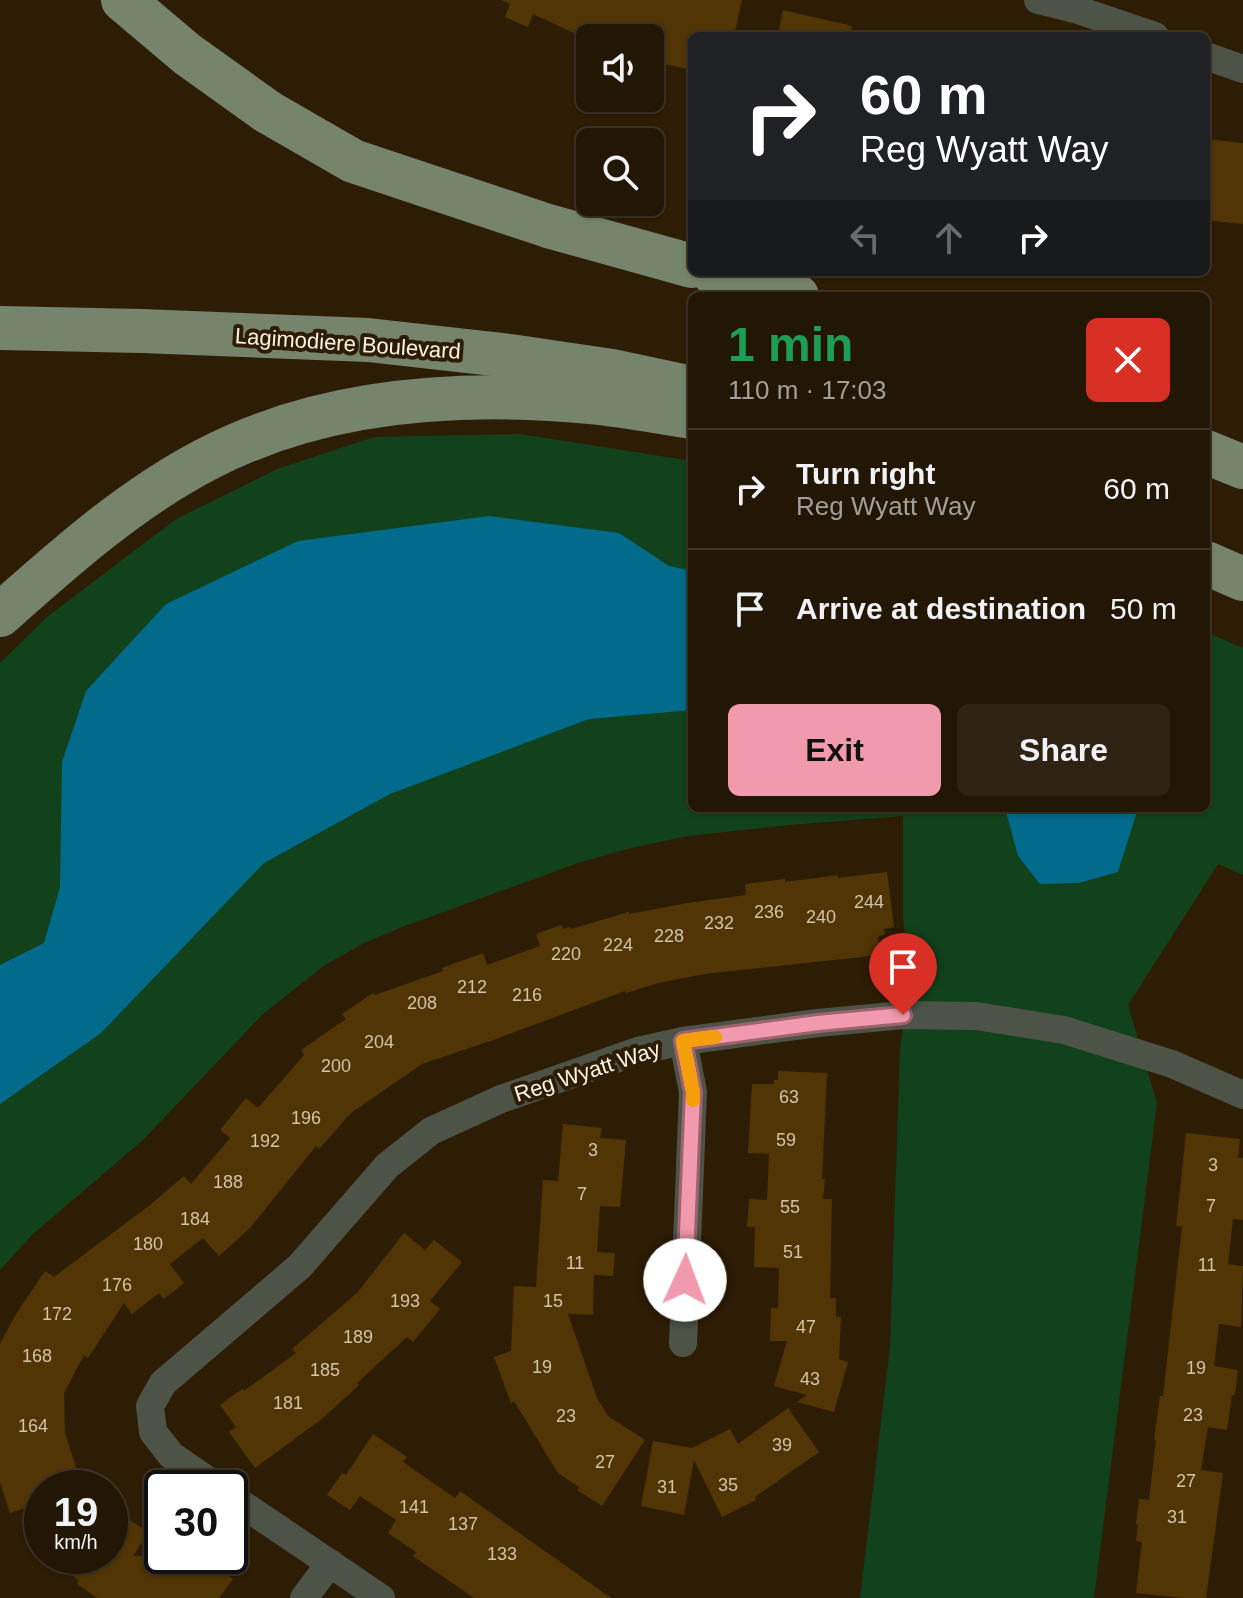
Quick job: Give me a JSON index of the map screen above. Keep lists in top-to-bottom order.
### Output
{
  "streets": {
    "main road": ["Lagimodiere Boulevard"],
    "street": ["Reg Wyatt Way"]
  },
  "house_numbers": [
    "244",
    "236",
    "240",
    "232",
    "228",
    "224",
    "220",
    "212",
    "216",
    "208",
    "204",
    "200",
    "63",
    "196",
    "59",
    "192",
    "3",
    "3",
    "188",
    "7",
    "7",
    "55",
    "184",
    "180",
    "51",
    "11",
    "11",
    "176",
    "193",
    "15",
    "172",
    "47",
    "189",
    "168",
    "19",
    "19",
    "185",
    "43",
    "181",
    "23",
    "23",
    "164",
    "39",
    "27",
    "27",
    "35",
    "31",
    "141",
    "31",
    "137",
    "133"
  ],
  "page": {
    "turn": ["60 m", "Reg Wyatt Way"],
    "heading": ["1 min", "110 m · 17:03"],
    "list": [
      {
        "name": "Turn right",
        "note": "Reg Wyatt Way",
        "value": "60 m"
      },
      {
        "name": "Arrive at destination",
        "value": "50 m"
      }
    ],
    "buttons": ["Exit", "Share"],
    "speed": "19 km/h",
    "limit": "30"
  }
}
